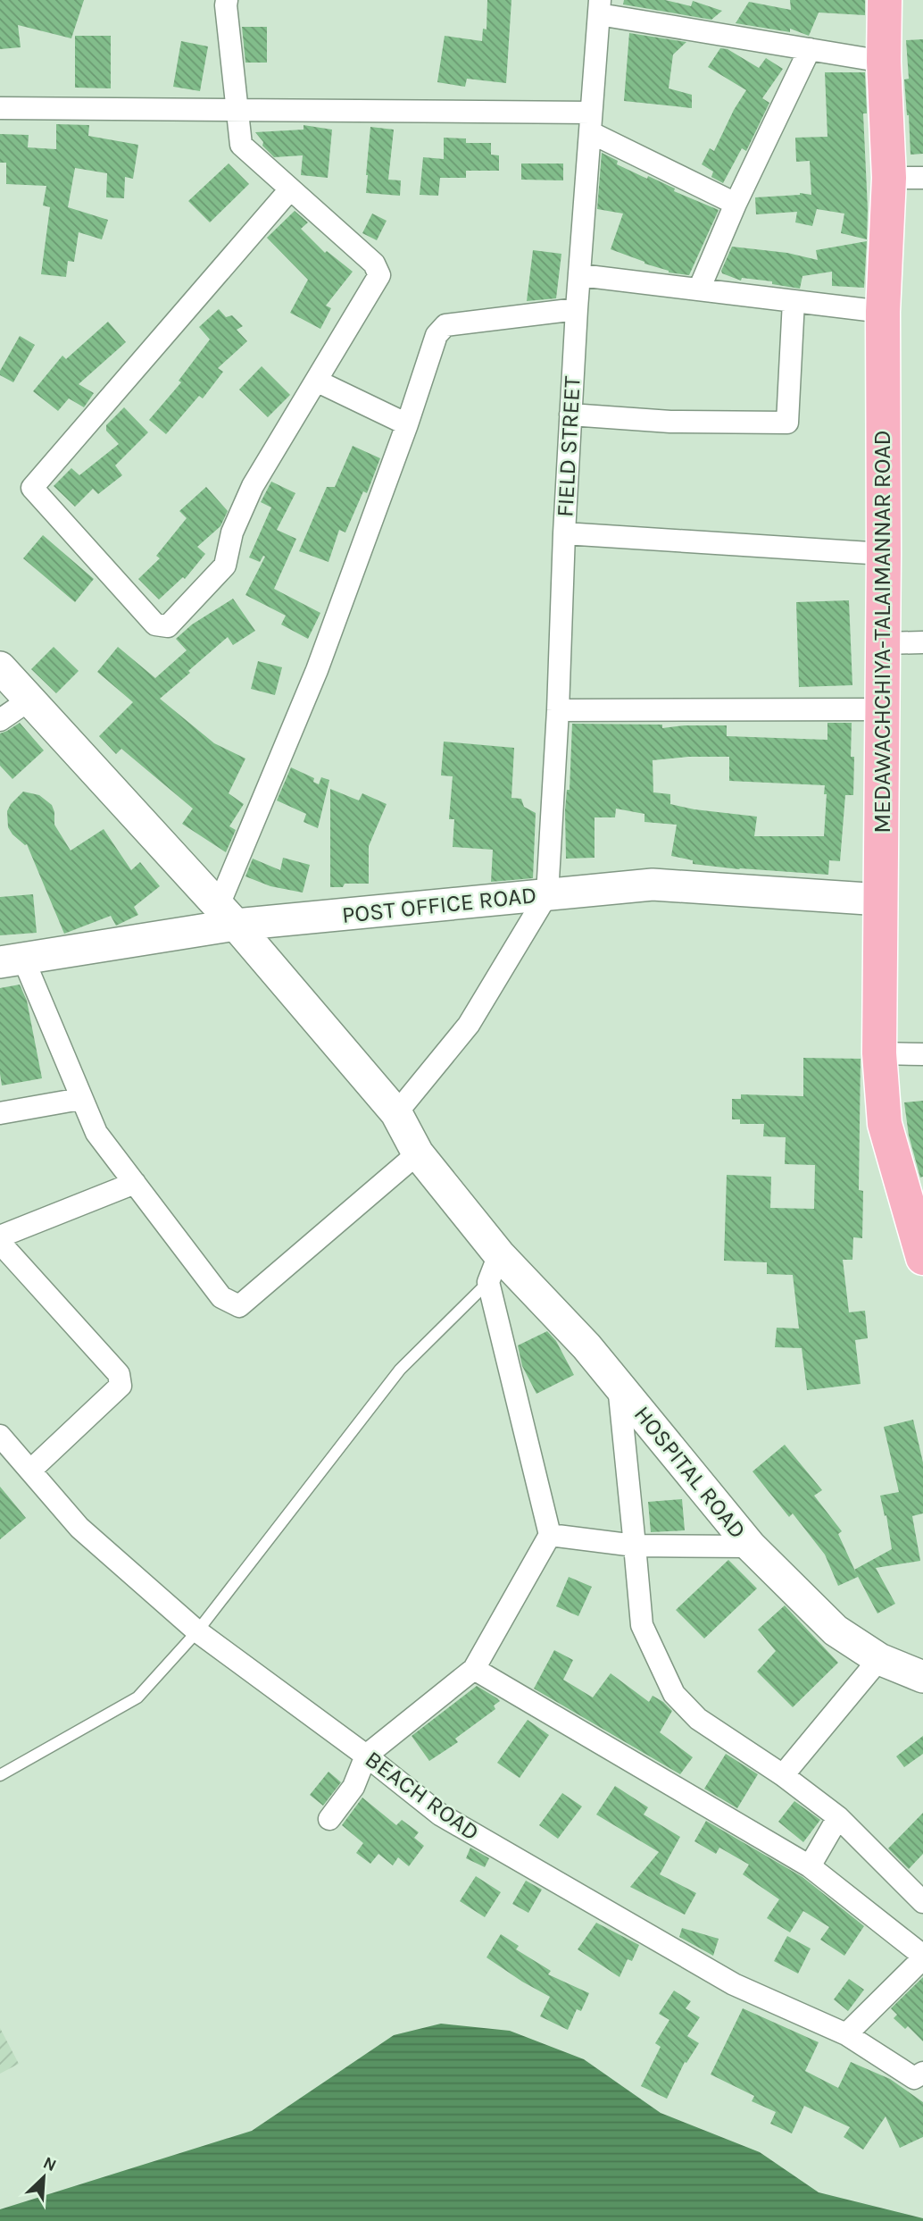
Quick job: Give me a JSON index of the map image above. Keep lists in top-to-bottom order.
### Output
{
  "streets": {
    "highway": ["MEDAWACHCHIYA-TALAIMANNAR ROAD"],
    "street": [
      "FIELD STREET",
      "POST OFFICE ROAD",
      "HOSPITAL ROAD",
      "BEACH ROAD"
    ]
  },
  "crossings": [
    ["FIELD STREET", "POST OFFICE ROAD"],
    ["MEDAWACHCHIYA-TALAIMANNAR ROAD", "POST OFFICE ROAD"],
    ["POST OFFICE ROAD", "HOSPITAL ROAD"]
  ],
  "north": "top right"
}
